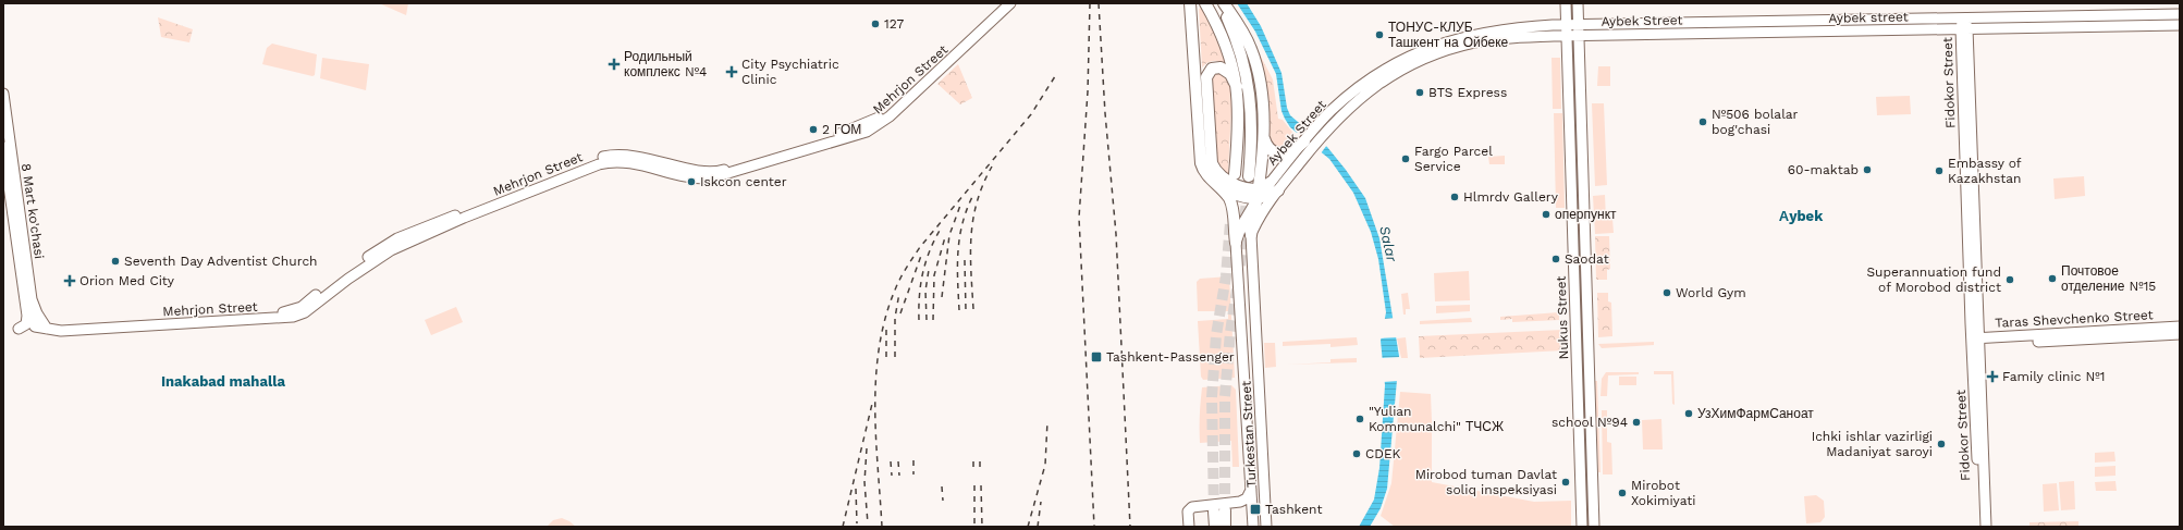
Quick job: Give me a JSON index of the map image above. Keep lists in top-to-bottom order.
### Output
{
  "streets": {
    "main road": [
      "Aybek Street",
      "Mehrjon Street",
      "Fidokor Street",
      "8 Mart ko'chasi",
      "Nukus Street",
      "Taras Shevchenko Street",
      "Turkestan Street"
    ]
  },
  "crossings": [
    ["Aybek Street", "Fidokor Street"],
    ["Aybek Street", "Nukus Street"],
    ["Aybek Street", "Turkestan Street"],
    ["Mehrjon Street", "8 Mart ko'chasi"],
    ["Fidokor Street", "Taras Shevchenko Street"]
  ],
  "districts": ["Аybek", "Inakabad mahalla"],
  "water": ["Salar"],
  "places": {
    "other": [
      "127",
      "ТОНУС-КЛУБ Ташкент на Ойбеке",
      "BTS Express",
      "№506 bolalar bog'chasi",
      "2 ГОМ",
      "Fargo Parcel Service",
      "60-maktab",
      "Embassy of Kazakhstan",
      "Iskcon center",
      "Hlmrdv Gallery",
      "оперпункт",
      "Saodat",
      "Seventh Day Adventist Church",
      "Почтовое отделение №15",
      "Superannuation fund of Morobod district",
      "World Gym",
      "УзХимФармСаноат",
      "\"Yulian Kommunalchi\" ТЧСЖ",
      "school №94",
      "Ichki ishlar vazirligi Madaniyat saroyi",
      "CDEK",
      "Mirobod tuman Davlat soliq inspeksiyasi",
      "Mirobot Xokimiyati"
    ],
    "health": [
      "Родильный комплекс №4",
      "City Psychiatric Clinic",
      "Orion Med City",
      "Family clinic №1"
    ],
    "transit": ["Tashkent-Passenger", "Tashkent"]
  }
}
